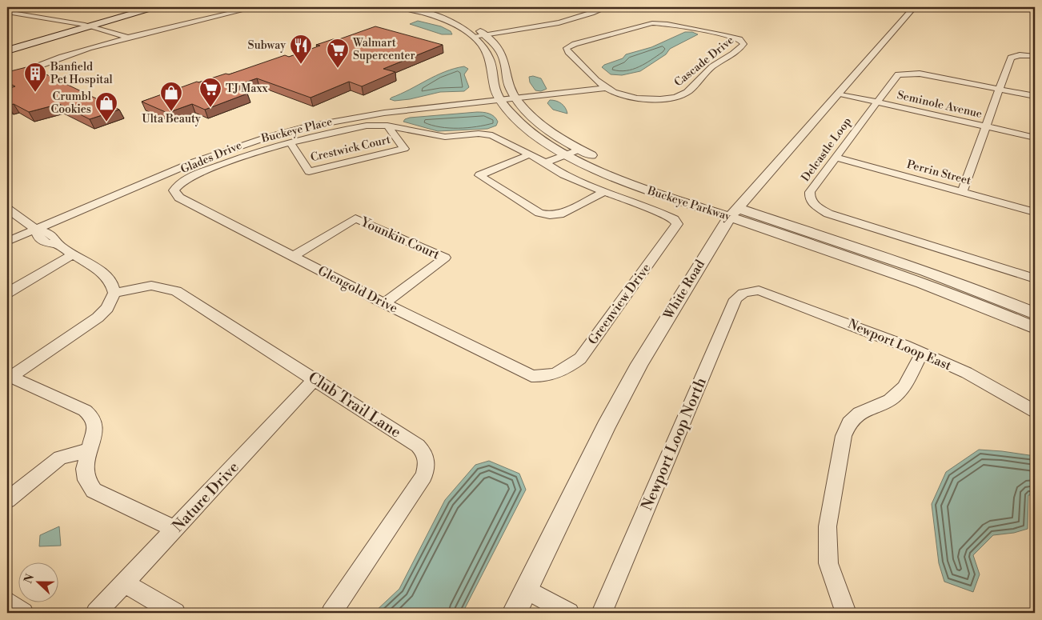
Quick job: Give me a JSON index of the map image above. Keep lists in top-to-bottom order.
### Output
{
  "streets": {
    "street": [
      "Cascade Drive",
      "Seminole Avenue",
      "Buckeye Place",
      "Crestwick Court",
      "Delcastle Loop",
      "Glades Drive",
      "Perrin Street",
      "Buckeye Parkway",
      "Younkin Court",
      "Glengold Drive",
      "White Road",
      "Greenview Drive",
      "Newport Loop East",
      "Club Trail Lane",
      "Newport Loop North",
      "Nature Drive"
    ]
  },
  "crossings": [
    ["Cascade Drive", "Buckeye Place"],
    ["Seminole Avenue", "Delcastle Loop"],
    ["Seminole Avenue", "White Road"],
    ["Buckeye Place", "Buckeye Parkway"],
    ["Crestwick Court", "Glades Drive"],
    ["Delcastle Loop", "Perrin Street"],
    ["Glades Drive", "Glengold Drive"],
    ["Buckeye Parkway", "White Road"],
    ["Younkin Court", "Glengold Drive"],
    ["Glengold Drive", "Greenview Drive"],
    ["Newport Loop East", "Newport Loop North"],
    ["Club Trail Lane", "Nature Drive"]
  ],
  "places": {
    "restaurant": ["Subway"],
    "supermarket": ["Walmart Supercenter", "TJ Maxx"],
    "building": ["Banfield Pet Hospital"],
    "shop": ["Ulta Beauty", "Crumbl Cookies"]
  },
  "north": "left"
}
